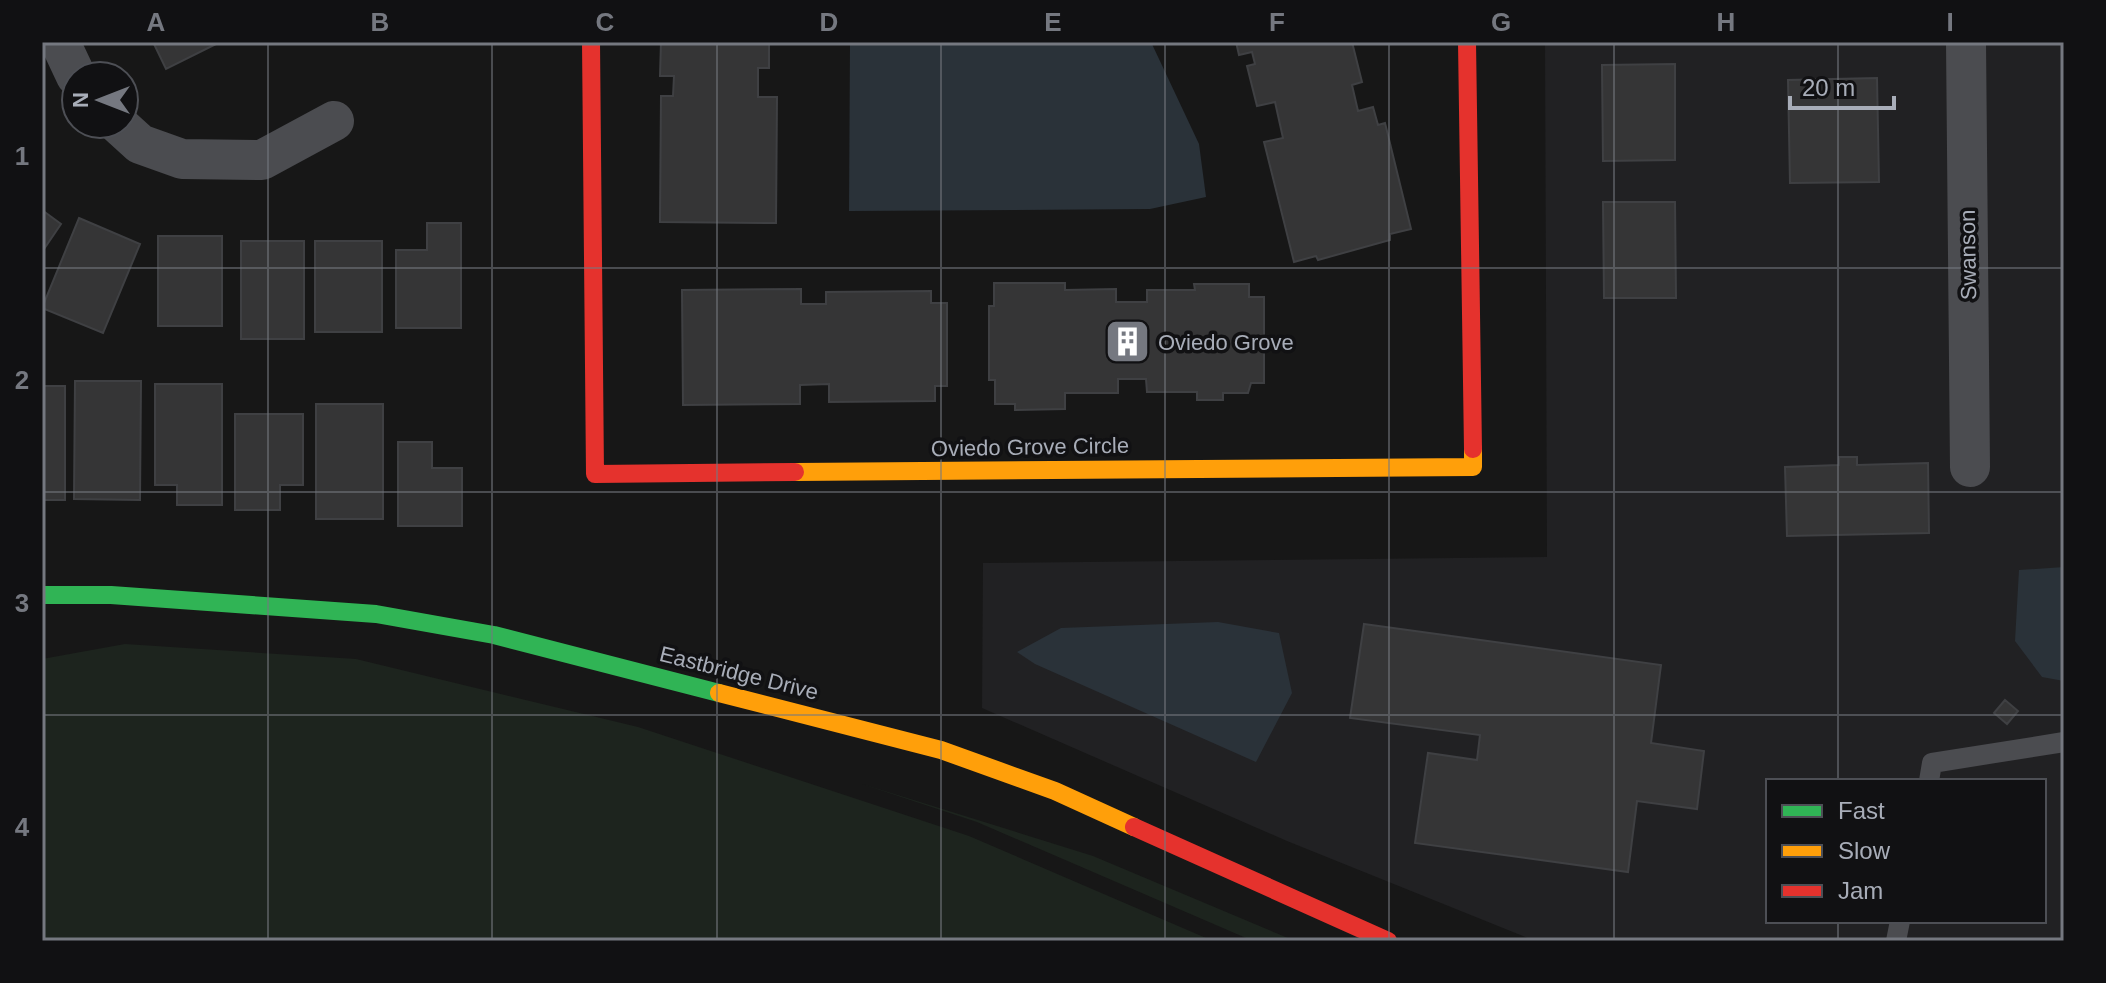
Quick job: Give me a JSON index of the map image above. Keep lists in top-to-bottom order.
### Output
{
  "streets": {
    "street": ["Swanson", "Oviedo Grove Circle", "Eastbridge Drive"]
  },
  "places": {
    "building": ["Oviedo Grove"]
  },
  "legend": ["Fast", "Slow", "Jam"],
  "scale_bar": "20 m",
  "north": "left",
  "grid": {
    "columns": [
      "A",
      "B",
      "C",
      "D",
      "E",
      "F",
      "G",
      "H",
      "I"
    ],
    "rows": [
      "1",
      "2",
      "3",
      "4"
    ]
  }
}
